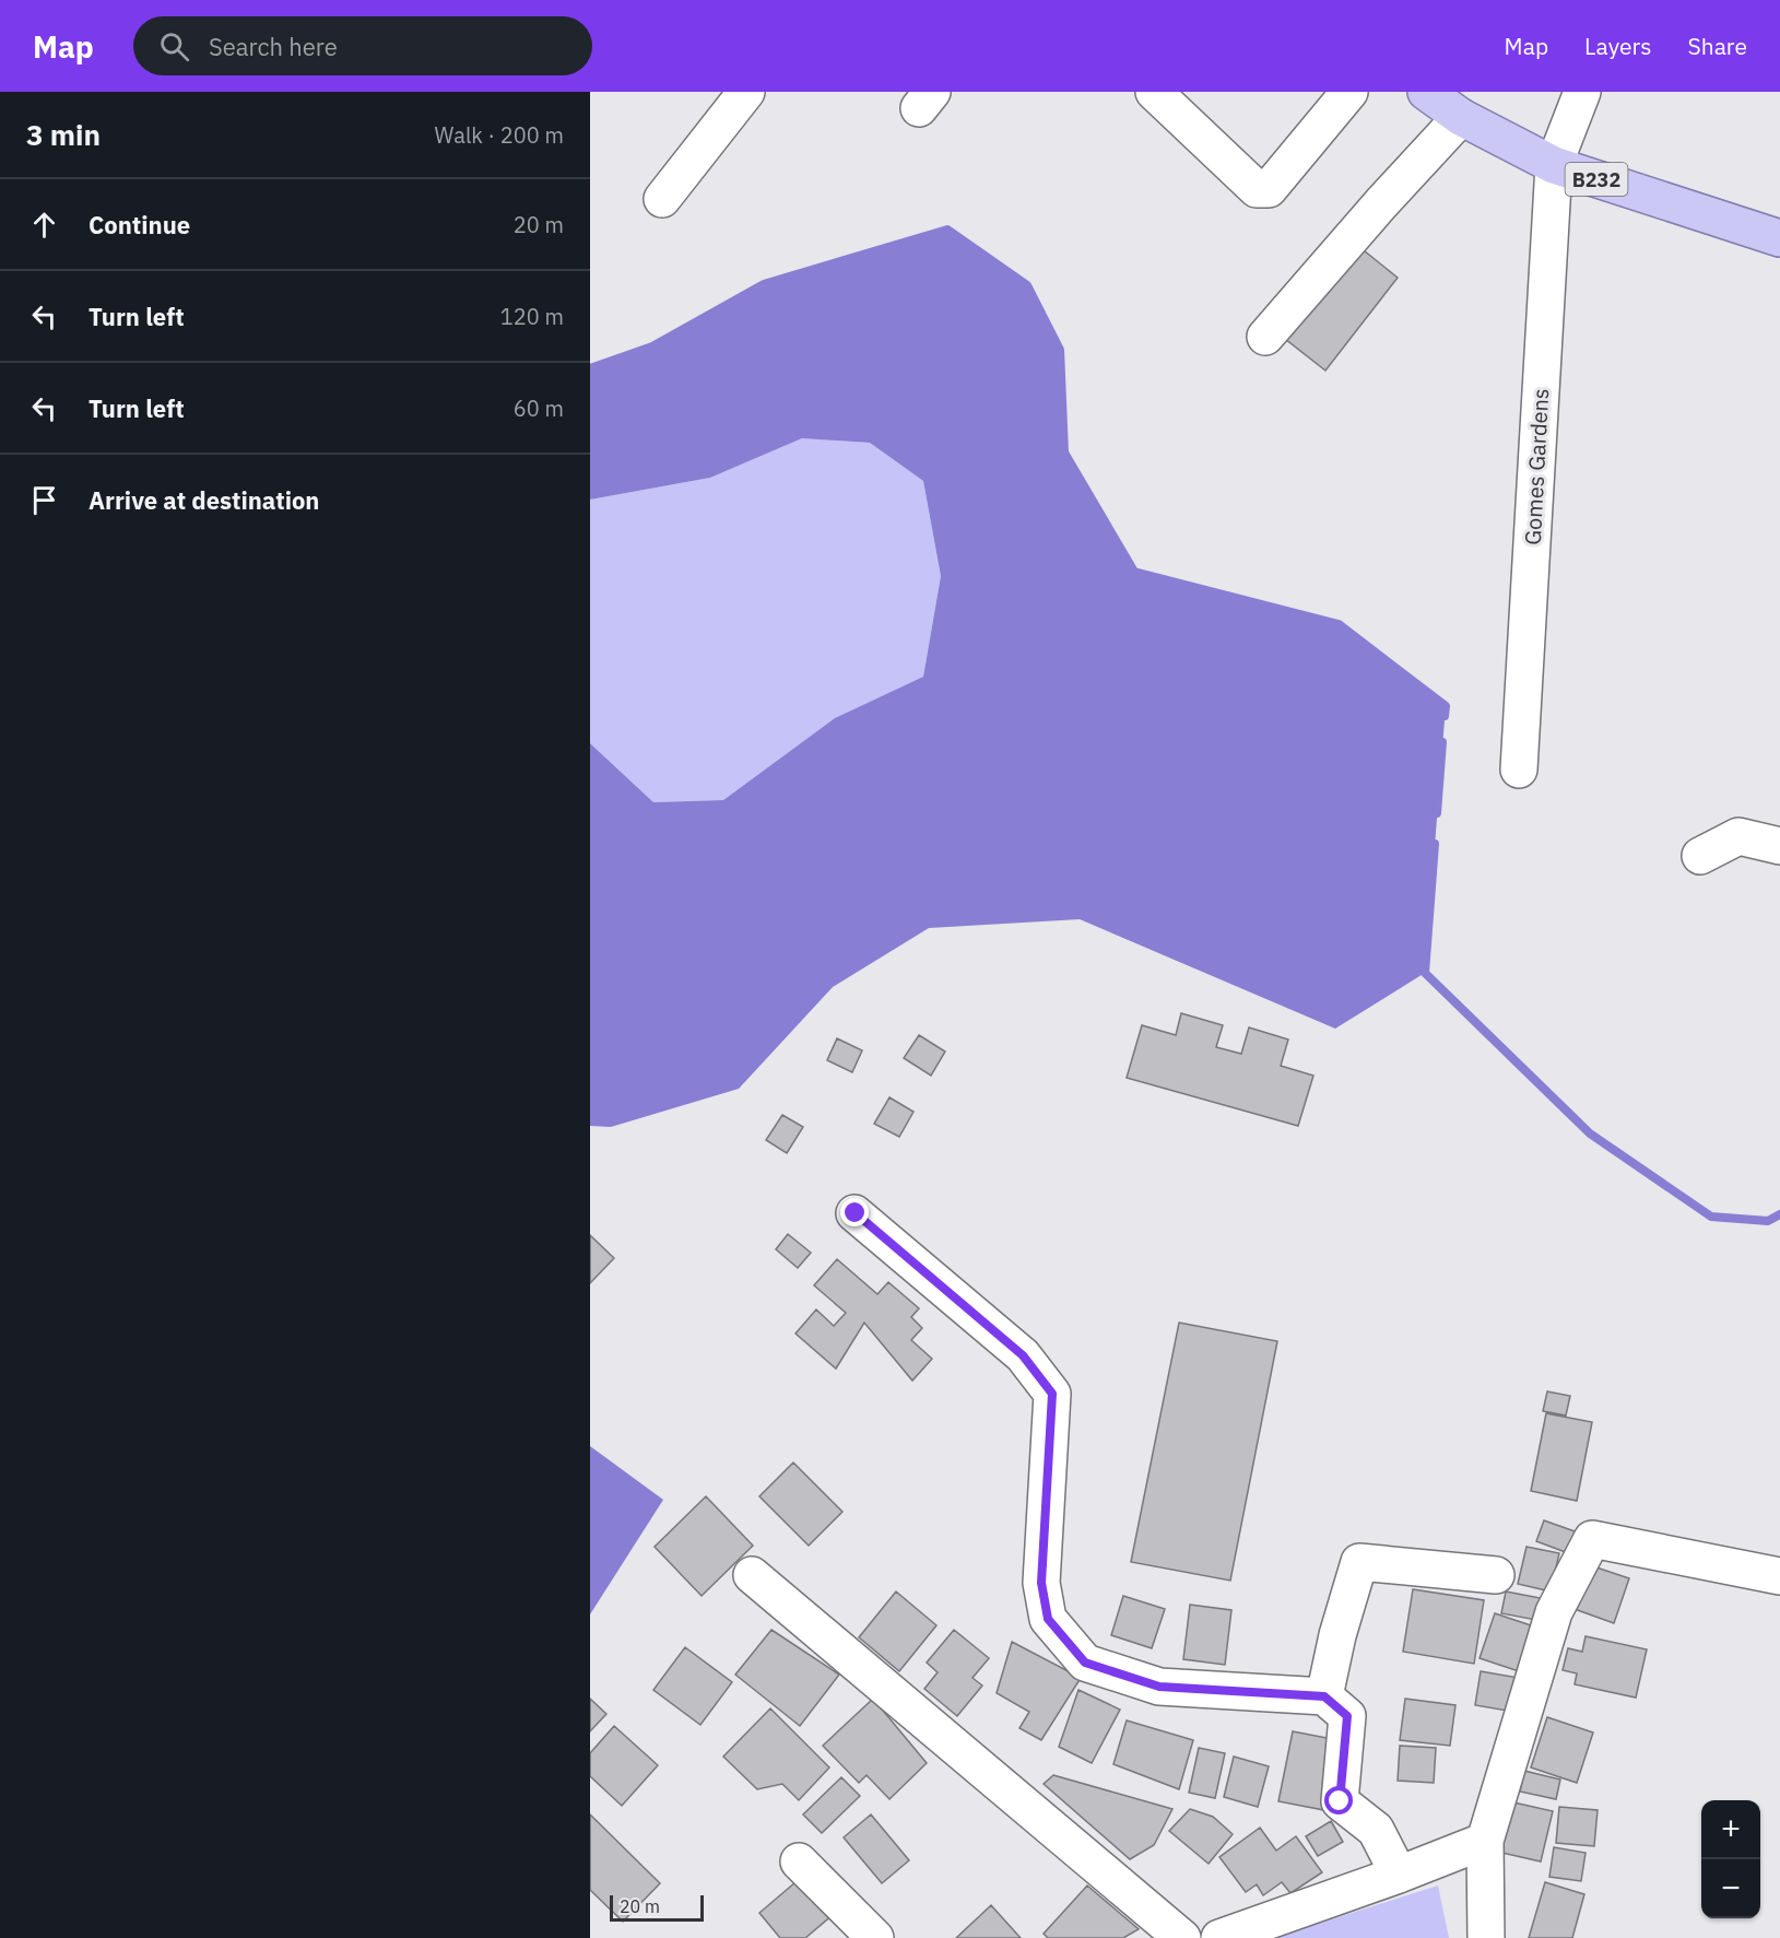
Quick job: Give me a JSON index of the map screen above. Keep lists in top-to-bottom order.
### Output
{
  "streets": {
    "main road": ["B232"],
    "street": ["Gomes Gardens"]
  },
  "crossings": [
    ["B232", "Gomes Gardens"]
  ],
  "scale_bar": "20 m",
  "page": {
    "header": "Map",
    "search": "Search here",
    "nav": ["Map", "Layers", "Share"],
    "heading": ["3 min", "Walk · 200 m"],
    "list": [
      ["Continue", "20 m"],
      ["Turn left", "120 m"],
      ["Turn left", "60 m"],
      "Arrive at destination"
    ],
    "map_buttons": ["+", "−"],
    "scale": "20 m"
  }
}
